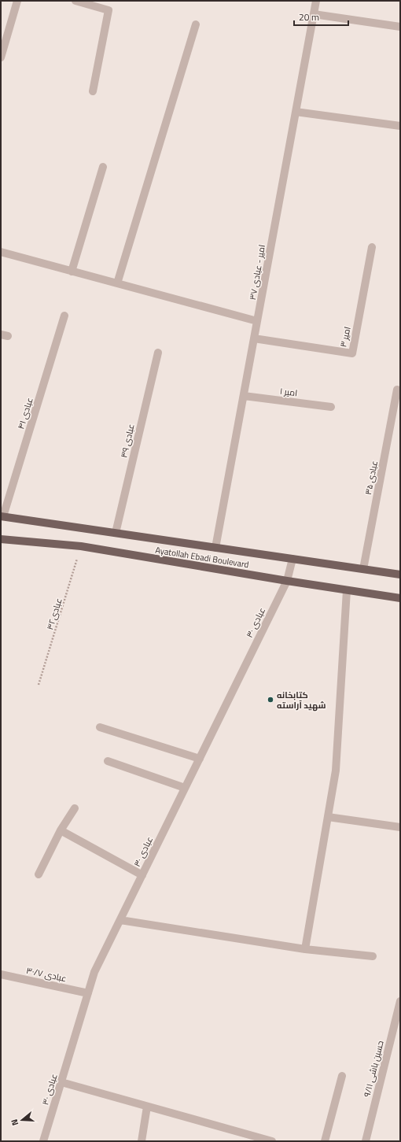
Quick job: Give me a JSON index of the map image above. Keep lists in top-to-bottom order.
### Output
{
  "streets": {
    "main road": ["Ayatollah Ebadi Boulevard"],
    "street": [
      "امیر - عبادی ۳۷",
      "امیر ۳",
      "امیر ۱",
      "عبادی ۴۱",
      "عبادی ۳۹",
      "عبادی ۳۵",
      "عبادی ۳۰",
      "عبادی ۳۰/۷",
      "حسین باشی ۹/۱۱"
    ],
    "path": ["عبادی۳۲"]
  },
  "crossings": [
    ["امیر - عبادی ۳۷", "امیر ۳"],
    ["امیر - عبادی ۳۷", "امیر ۱"],
    ["امیر - عبادی ۳۷", "Ayatollah Ebadi Boulevard"],
    ["عبادی ۴۱", "Ayatollah Ebadi Boulevard"],
    ["عبادی ۳۹", "Ayatollah Ebadi Boulevard"],
    ["عبادی ۳۵", "Ayatollah Ebadi Boulevard"],
    ["Ayatollah Ebadi Boulevard", "عبادی۳۲"],
    ["Ayatollah Ebadi Boulevard", "عبادی ۳۰"],
    ["عبادی ۳۰", "عبادی ۳۰/۷"]
  ],
  "places": ["کتابخانه شهید آراسته"],
  "scale_bar": "20 m",
  "north": "left"
}
